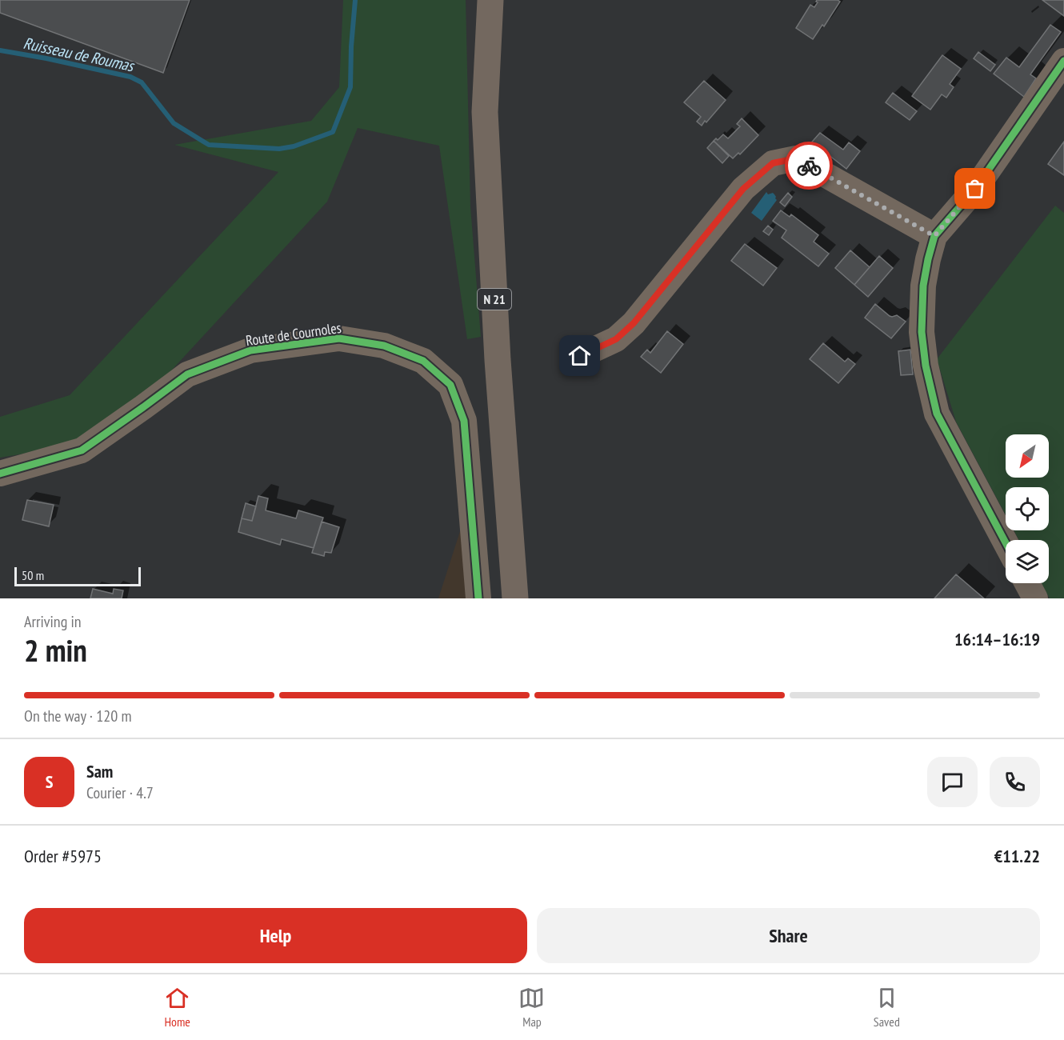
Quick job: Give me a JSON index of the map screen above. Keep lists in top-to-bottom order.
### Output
{
  "streets": {
    "main road": ["N 21"],
    "street": ["Route de Cournoles"]
  },
  "water": ["Ruisseau de Roumas"],
  "scale_bar": "50 m",
  "north": "bottom left",
  "page": {
    "scale": "50 m",
    "heading": ["2 min", "Arriving in", "16:14–16:19"],
    "panel": [
      "Sam",
      "Courier · 4.7",
      "Order #5975",
      "€11.22"
    ],
    "bar": "On the way · 120 m",
    "round": "S",
    "buttons": ["Help", "Share"],
    "tabs": ["Home", "Map", "Saved"]
  }
}
